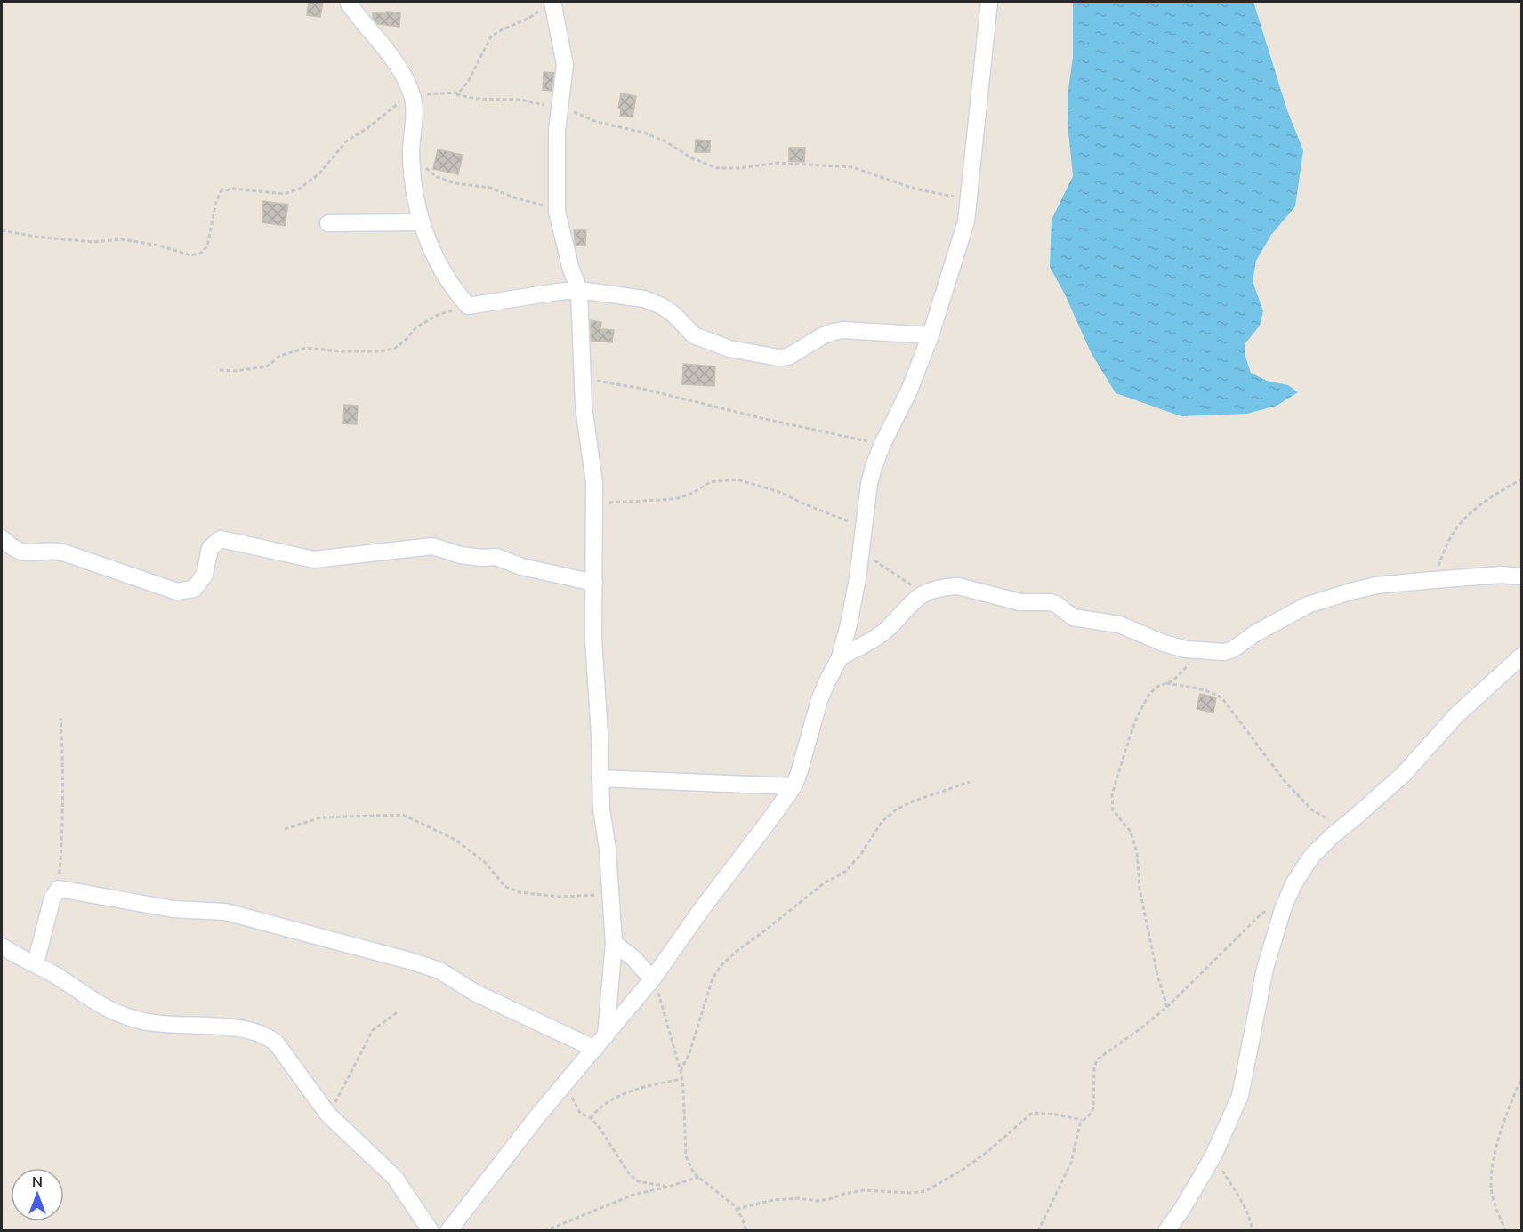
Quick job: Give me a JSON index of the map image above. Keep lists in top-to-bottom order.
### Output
{
  "north": "top"
}
